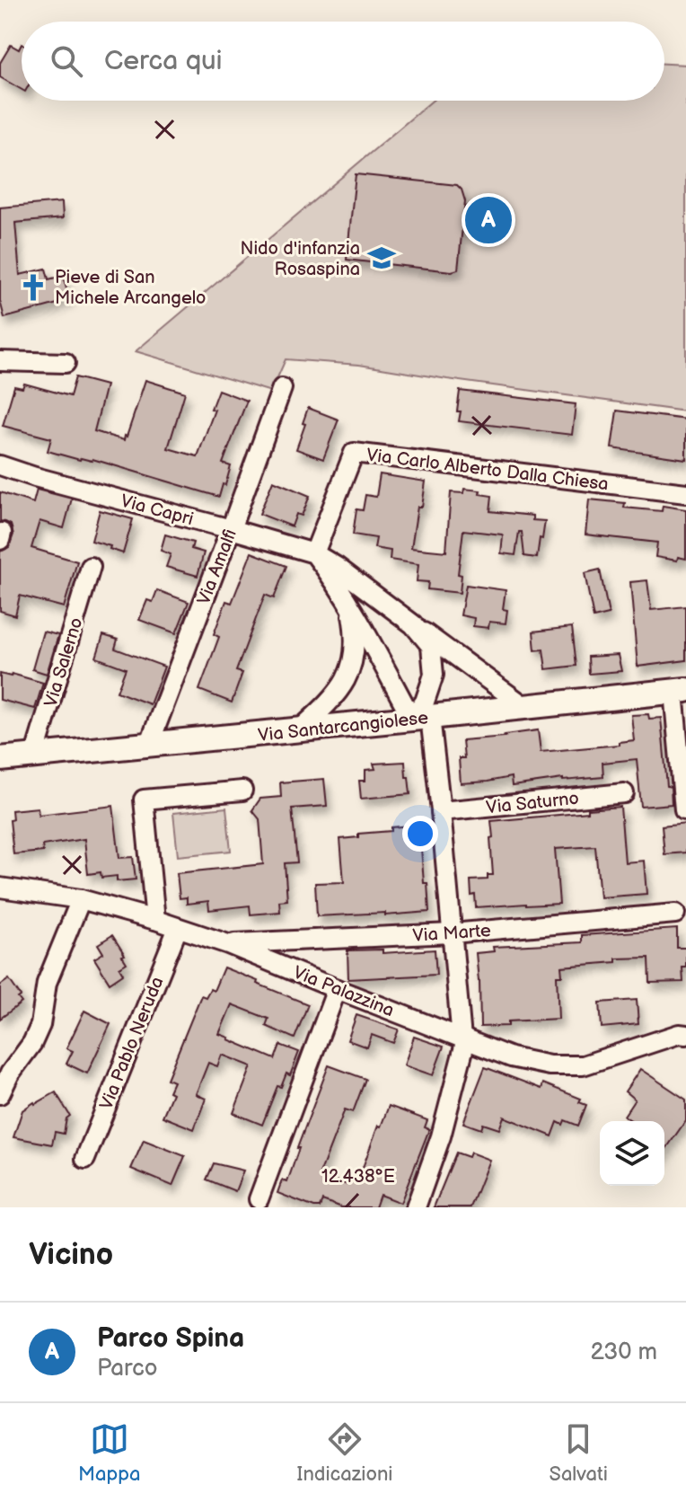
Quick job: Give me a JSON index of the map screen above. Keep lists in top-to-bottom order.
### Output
{
  "streets": {
    "main road": ["Via Santarcangiolese"],
    "street": [
      "Via Carlo Alberto Dalla Chiesa",
      "Via Capri",
      "Via Amalfi",
      "Via Salerno",
      "Via Saturno",
      "Via Marte",
      "Via Palazzina",
      "Via Pablo Neruda"
    ]
  },
  "crossings": [
    ["Via Carlo Alberto Dalla Chiesa", "Via Capri"],
    ["Via Capri", "Via Amalfi"],
    ["Via Capri", "Via Santarcangiolese"],
    ["Via Amalfi", "Via Santarcangiolese"],
    ["Via Salerno", "Via Santarcangiolese"],
    ["Via Marte", "Via Palazzina"],
    ["Via Palazzina", "Via Pablo Neruda"]
  ],
  "places": {
    "school or university": ["Nido d'infanzia Rosaspina"],
    "church": ["Pieve di San Michele Arcangelo"]
  },
  "page": {
    "search": "Cerca qui",
    "pins": "A",
    "heading": "Vicino",
    "list": [
      {
        "mark": "A",
        "name": "Parco Spina",
        "note": "Parco",
        "value": "230 m"
      }
    ],
    "nav": ["Mappa", "Indicazioni", "Salvati"]
  },
  "coordinates": ["12.438°E"]
}
